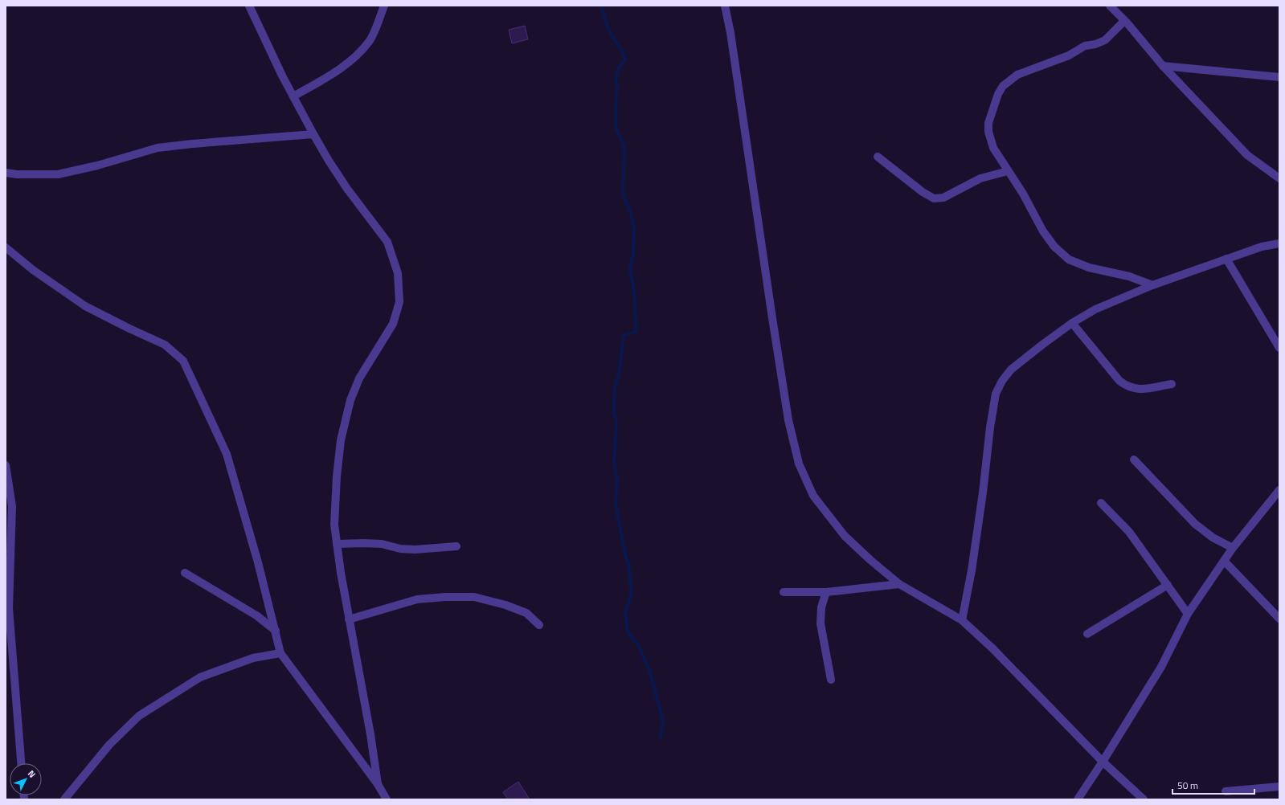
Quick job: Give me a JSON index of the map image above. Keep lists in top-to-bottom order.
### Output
{
  "scale_bar": "50 m",
  "north": "top right"
}
